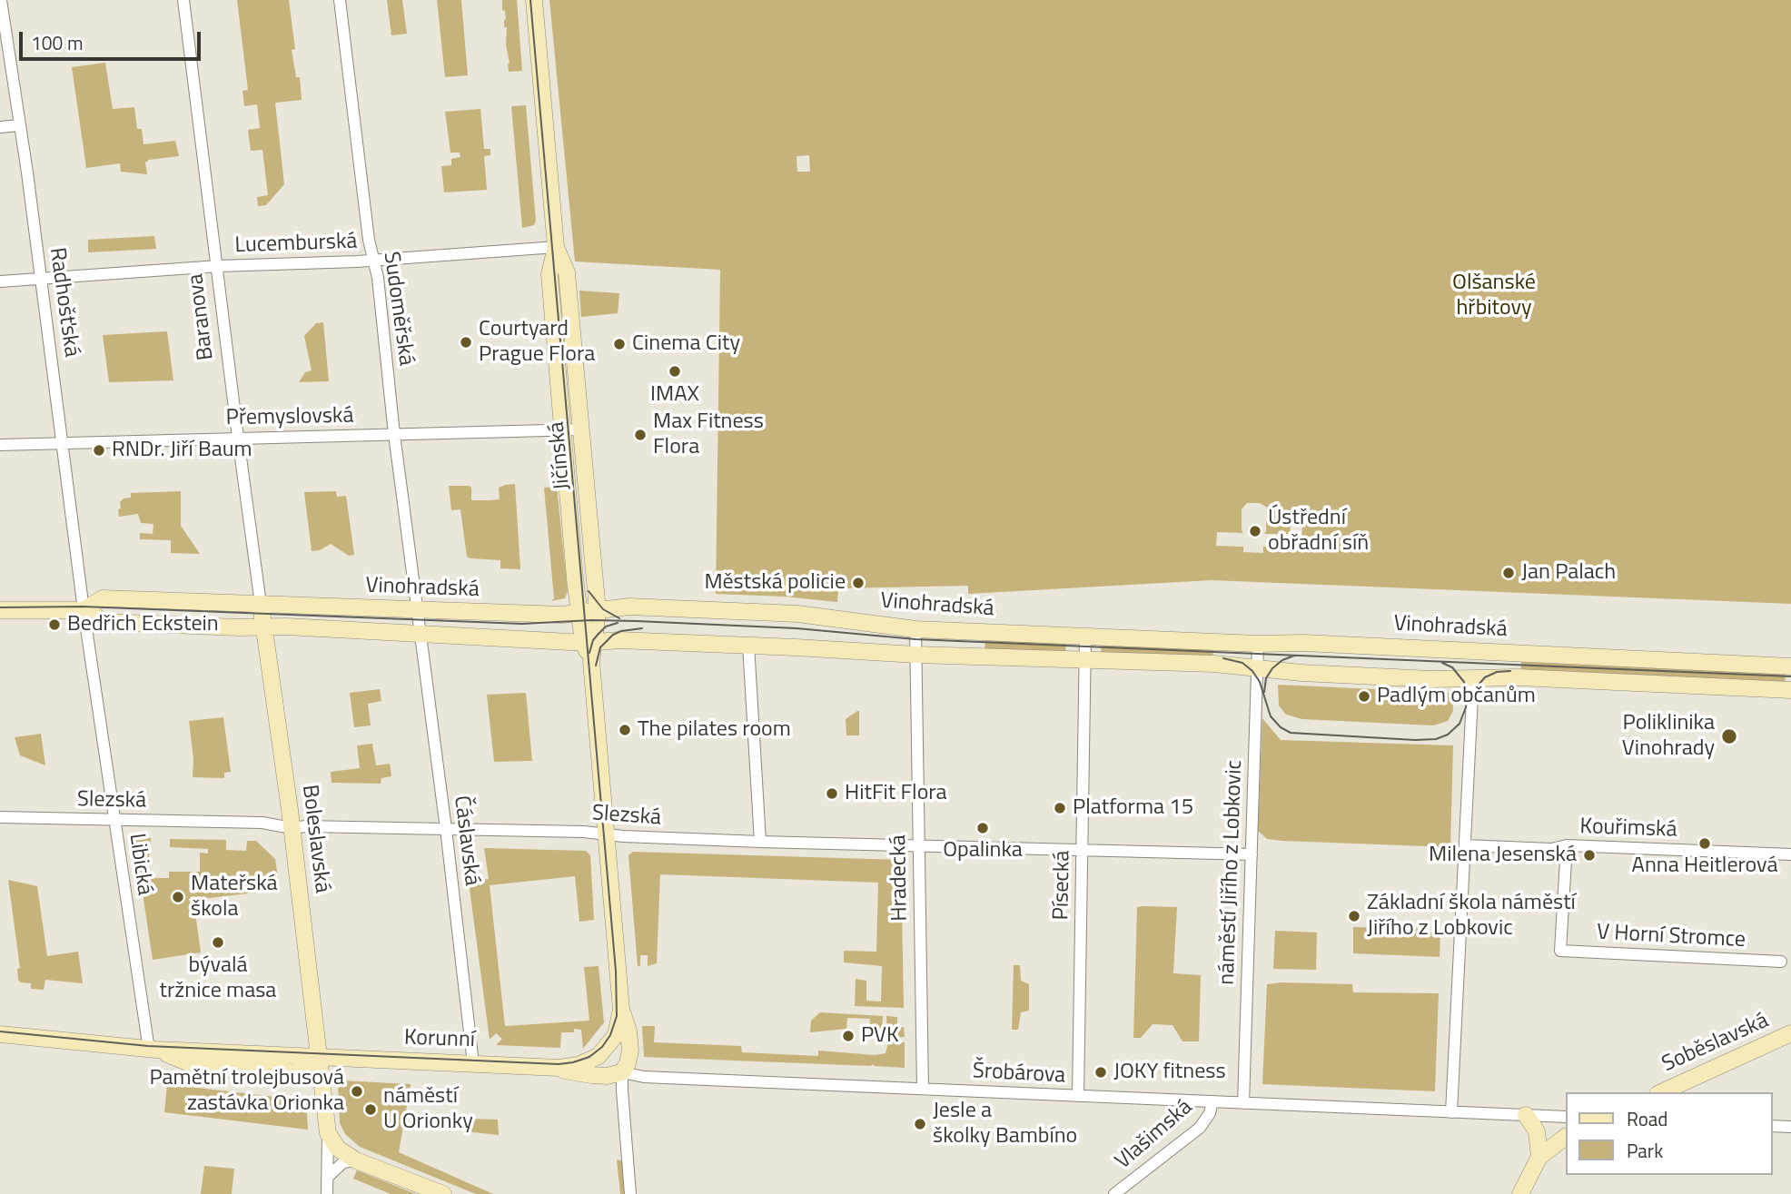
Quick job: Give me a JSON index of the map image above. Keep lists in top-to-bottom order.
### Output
{
  "streets": {
    "main road": [
      "Baranova",
      "Jičínská",
      "Vinohradská",
      "Boleslavská",
      "Korunní",
      "Soběslavská"
    ],
    "street": [
      "Lucemburská",
      "Radhošťská",
      "Sudoměřská",
      "Přemyslovská",
      "Slezská",
      "Kouřimská",
      "Čáslavská",
      "Libická",
      "náměstí Jiřího z Lobkovic",
      "Hradecká",
      "Písecká",
      "V Horní Stromce",
      "Šrobárova",
      "Vlašimská"
    ]
  },
  "crossings": [
    ["Lucemburská", "Radhošťská"],
    ["Lucemburská", "Sudoměřská"],
    ["Lucemburská", "Baranova"],
    ["Lucemburská", "Jičínská"],
    ["Radhošťská", "Přemyslovská"],
    ["Radhošťská", "Vinohradská"],
    ["Radhošťská", "Libická"],
    ["Sudoměřská", "Přemyslovská"],
    ["Sudoměřská", "Vinohradská"],
    ["Sudoměřská", "Čáslavská"],
    ["Baranova", "Přemyslovská"],
    ["Baranova", "Vinohradská"],
    ["Baranova", "Boleslavská"],
    ["Přemyslovská", "Jičínská"],
    ["Jičínská", "Vinohradská"],
    ["Jičínská", "Slezská"],
    ["Jičínská", "Korunní"],
    ["Jičínská", "Šrobárova"],
    ["Vinohradská", "Boleslavská"],
    ["Vinohradská", "Čáslavská"],
    ["Vinohradská", "Libická"],
    ["Vinohradská", "náměstí Jiřího z Lobkovic"],
    ["Vinohradská", "Hradecká"],
    ["Vinohradská", "Písecká"],
    ["Slezská", "Boleslavská"],
    ["Slezská", "Čáslavská"],
    ["Slezská", "Libická"],
    ["Slezská", "náměstí Jiřího z Lobkovic"],
    ["Slezská", "Hradecká"],
    ["Slezská", "Písecká"],
    ["Kouřimská", "V Horní Stromce"],
    ["Boleslavská", "Korunní"],
    ["Čáslavská", "Korunní"],
    ["Libická", "Korunní"],
    ["náměstí Jiřího z Lobkovic", "Šrobárova"],
    ["Hradecká", "Šrobárova"],
    ["Písecká", "Šrobárova"],
    ["Korunní", "Šrobárova"],
    ["Šrobárova", "Vlašimská"]
  ],
  "parks": ["Olšanské hřbitovy"],
  "places": [
    "Courtyard Prague Flora",
    "Cinema City",
    "IMAX",
    "Max Fitness Flora",
    "RNDr. Jiří Baum",
    "Ústřední obřadní síň",
    "Jan Palach",
    "Městská policie",
    "Bedřich Eckstein",
    "Padlým občanům",
    "The pilates room",
    "Poliklinika Vinohrady",
    "HitFit Flora",
    "Platforma 15",
    "Opalinka",
    "Anna Heitlerová",
    "Milena Jesenská",
    "Mateřská škola",
    "Základní škola náměstí Jiřího z Lobkovic",
    "bývalá tržnice masa",
    "PVK",
    "JOKY fitness",
    "Pamětní trolejbusová zastávka Orionka",
    "náměstí U Orionky",
    "Jesle a školky Bambíno"
  ],
  "legend": ["Road", "Park"],
  "scale_bar": "100 m"
}
